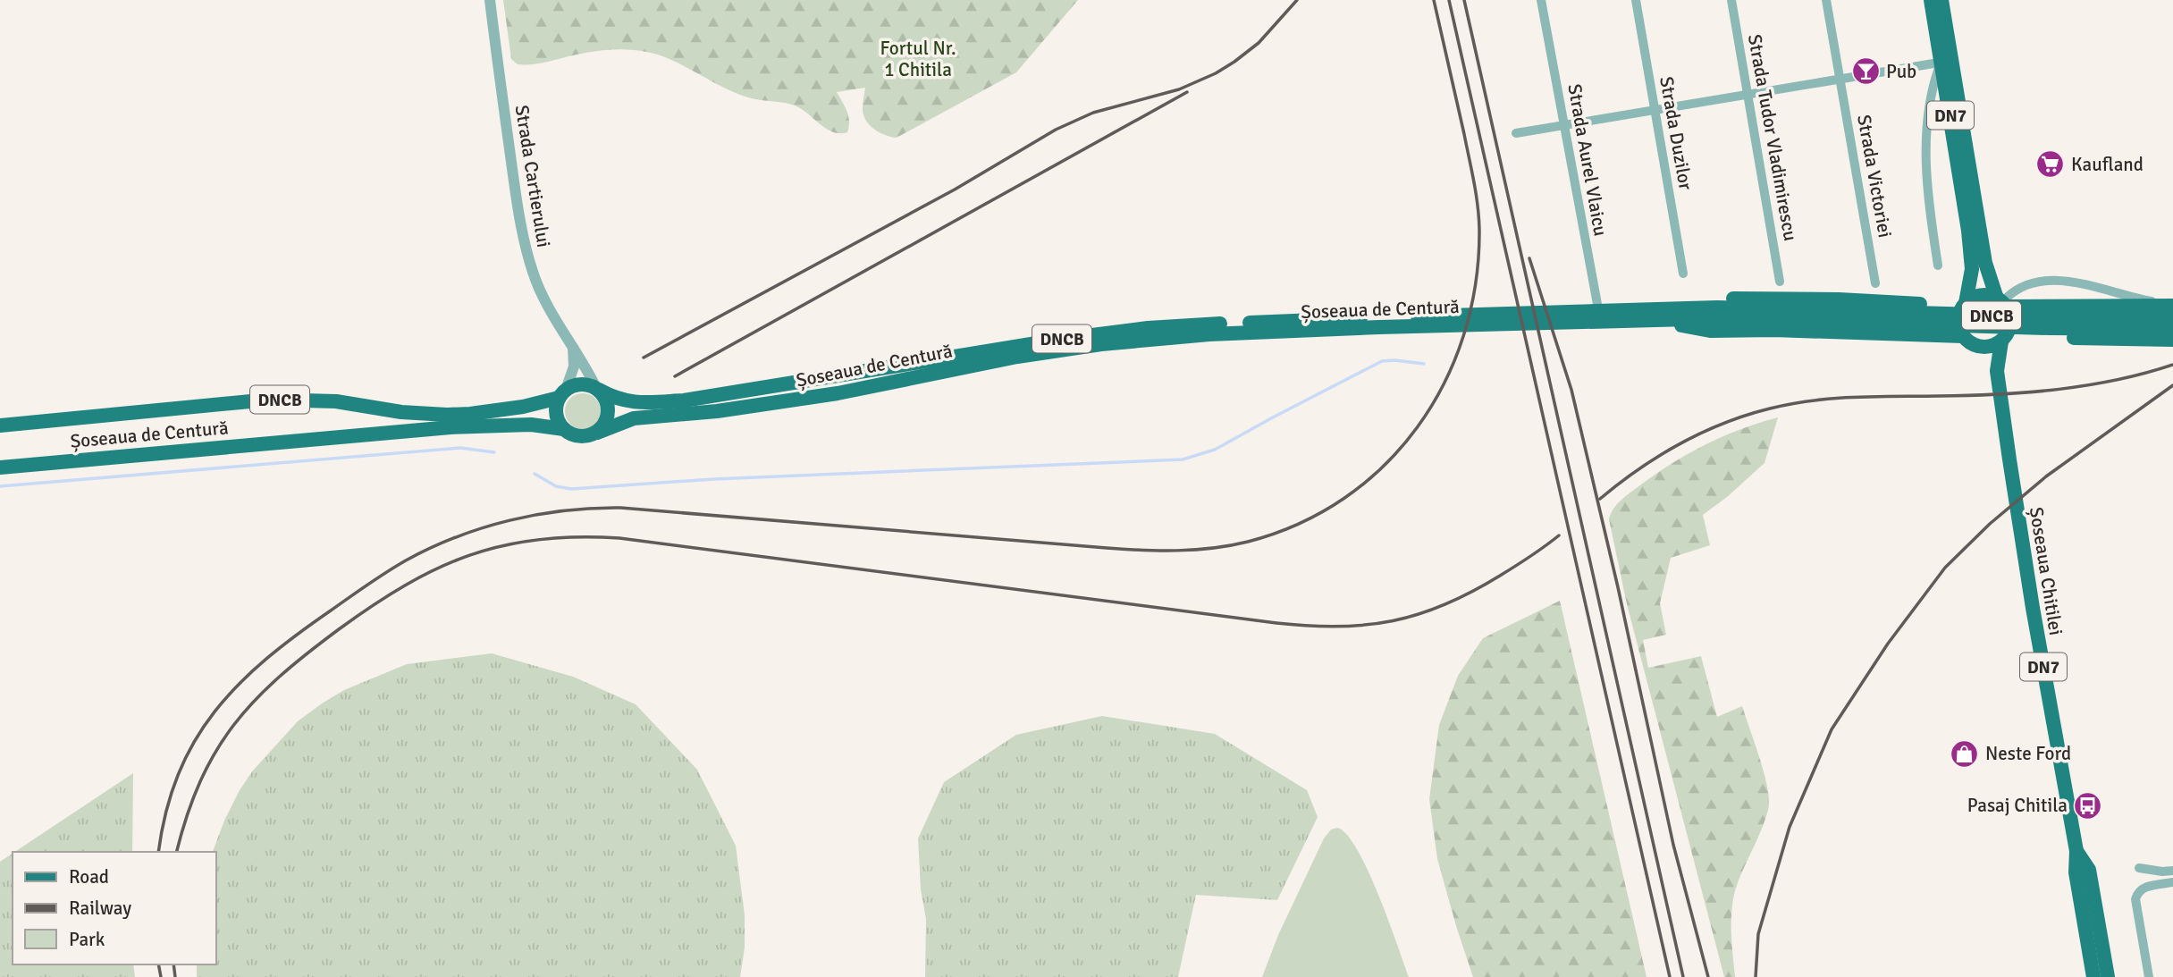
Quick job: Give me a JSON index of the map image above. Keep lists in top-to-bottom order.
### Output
{
  "streets": {
    "main road": [
      "DN7",
      "Șoseaua de Centură",
      "DNCB",
      "Șoseaua Chitilei"
    ],
    "street": [
      "Strada Duzilor",
      "Strada Tudor Vladimirescu",
      "Strada Aurel Vlaicu",
      "Strada Cartierului",
      "Strada Victoriei"
    ]
  },
  "crossings": [
    ["DN7", "Șoseaua Chitilei"],
    ["Strada Aurel Vlaicu", "Șoseaua de Centură"],
    ["Strada Cartierului", "Șoseaua de Centură"]
  ],
  "parks": ["Fortul Nr. 1 Chitila"],
  "places": {
    "bar": ["Pub"],
    "supermarket": ["Kaufland"],
    "shop": ["Neste Ford"],
    "bus stop": ["Pasaj Chitila"]
  },
  "legend": ["Road", "Railway", "Park"]
}
